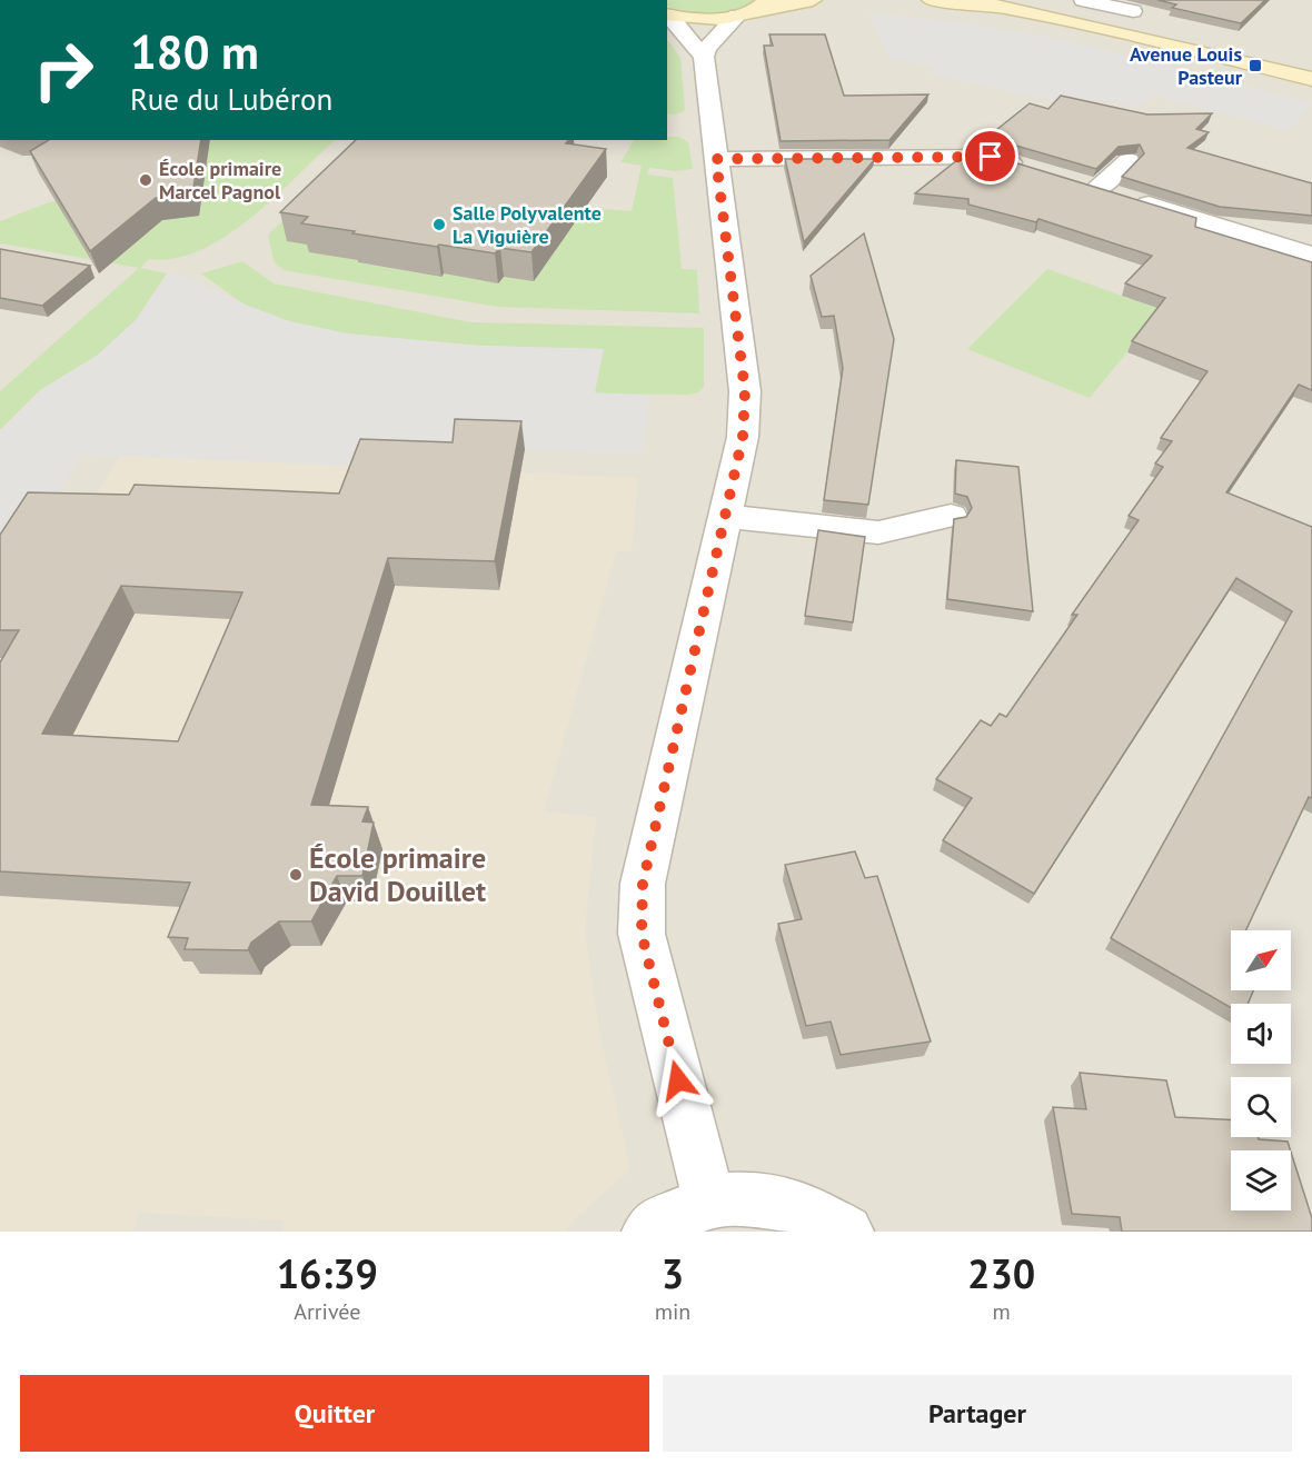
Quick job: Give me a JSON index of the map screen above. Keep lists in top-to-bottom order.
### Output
{
  "places": {
    "transit": ["Avenue Louis Pasteur"],
    "other": ["École primaire Marcel Pagnol", "Salle Polyvalente La Viguière", "École primaire David Douillet"]
  },
  "north": "top right",
  "page": {
    "turn": ["180 m", "Rue du Lubéron"],
    "eta": [
      "16:39",
      "Arrivée",
      "3",
      "min",
      "230",
      "m"
    ],
    "buttons": ["Quitter", "Partager"]
  }
}
